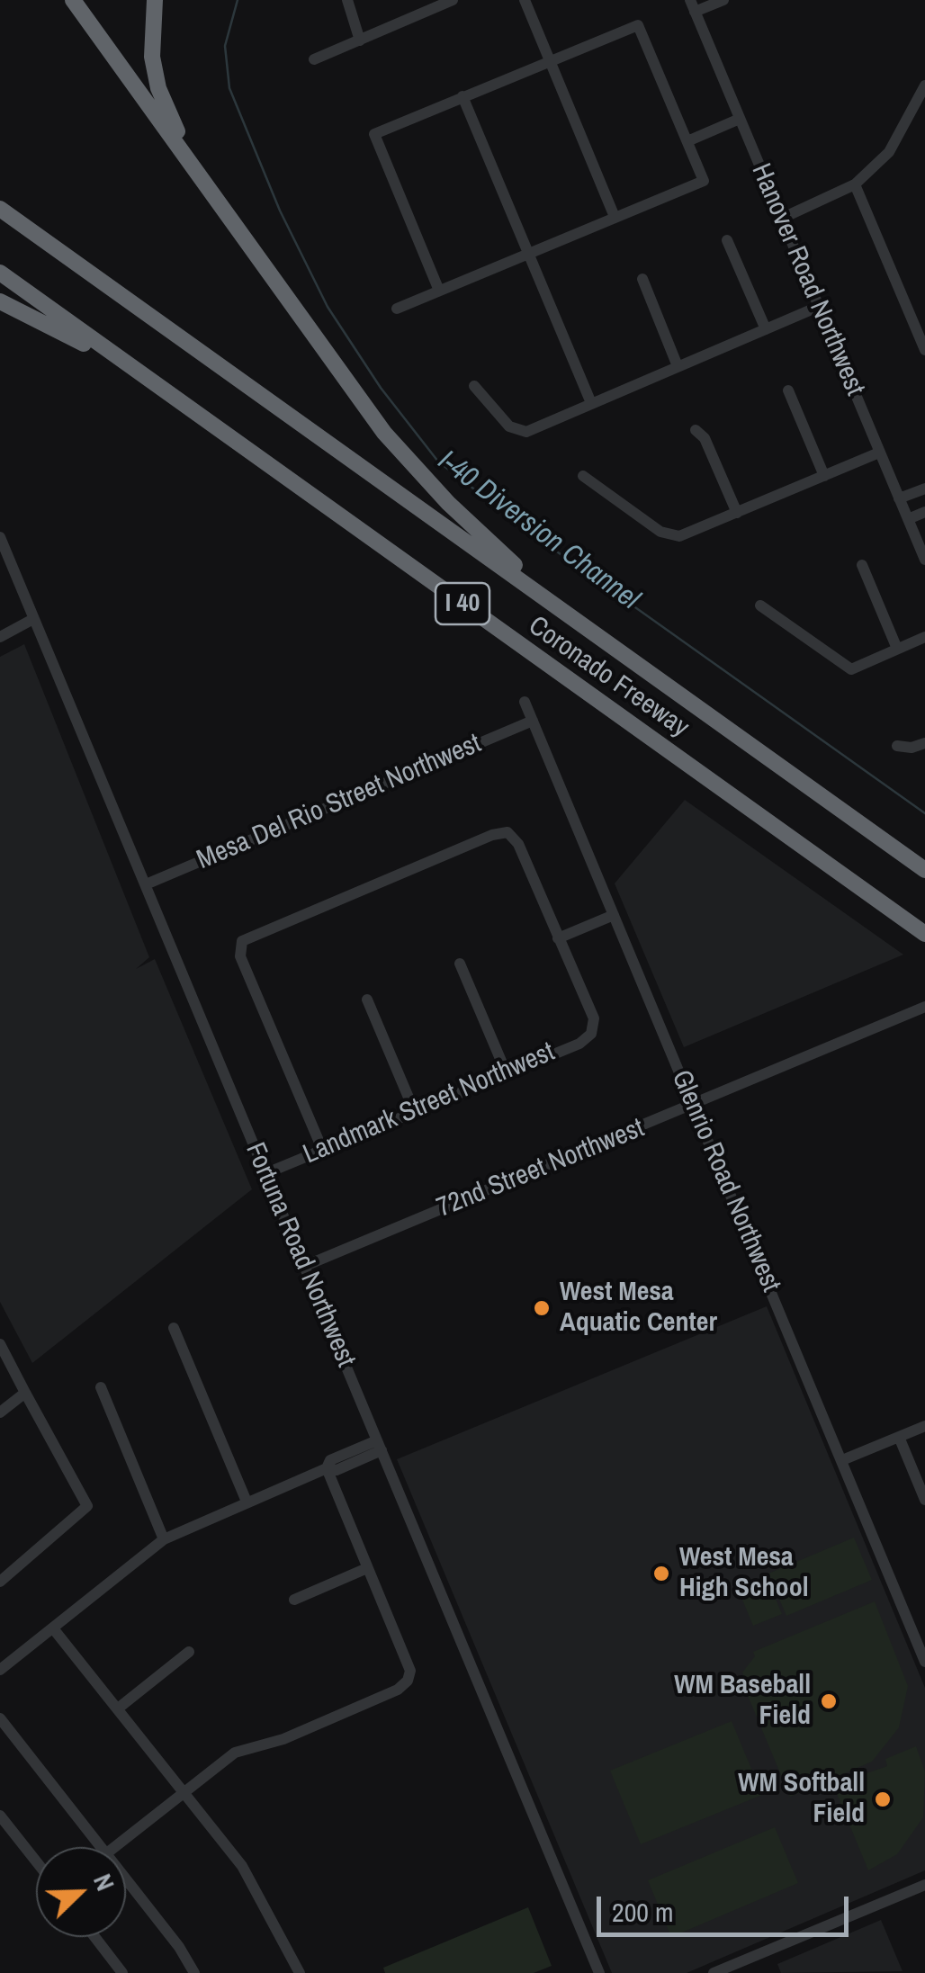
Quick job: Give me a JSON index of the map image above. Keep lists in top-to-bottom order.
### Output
{
  "streets": {
    "highway": ["I 40", "Coronado Freeway"],
    "street": [
      "Hanover Road Northwest",
      "Mesa Del Rio Street Northwest",
      "Landmark Street Northwest",
      "72nd Street Northwest",
      "Glenrio Road Northwest",
      "Fortuna Road Northwest"
    ]
  },
  "crossings": [
    ["Mesa Del Rio Street Northwest", "Glenrio Road Northwest"],
    ["Mesa Del Rio Street Northwest", "Fortuna Road Northwest"],
    ["Landmark Street Northwest", "Fortuna Road Northwest"],
    ["72nd Street Northwest", "Glenrio Road Northwest"],
    ["72nd Street Northwest", "Fortuna Road Northwest"]
  ],
  "water": ["I-40 Diversion Channel"],
  "places": [
    "West Mesa Aquatic Center",
    "West Mesa High School",
    "WM Baseball Field",
    "WM Softball Field"
  ],
  "scale_bar": "200 m",
  "north": "top right"
}
